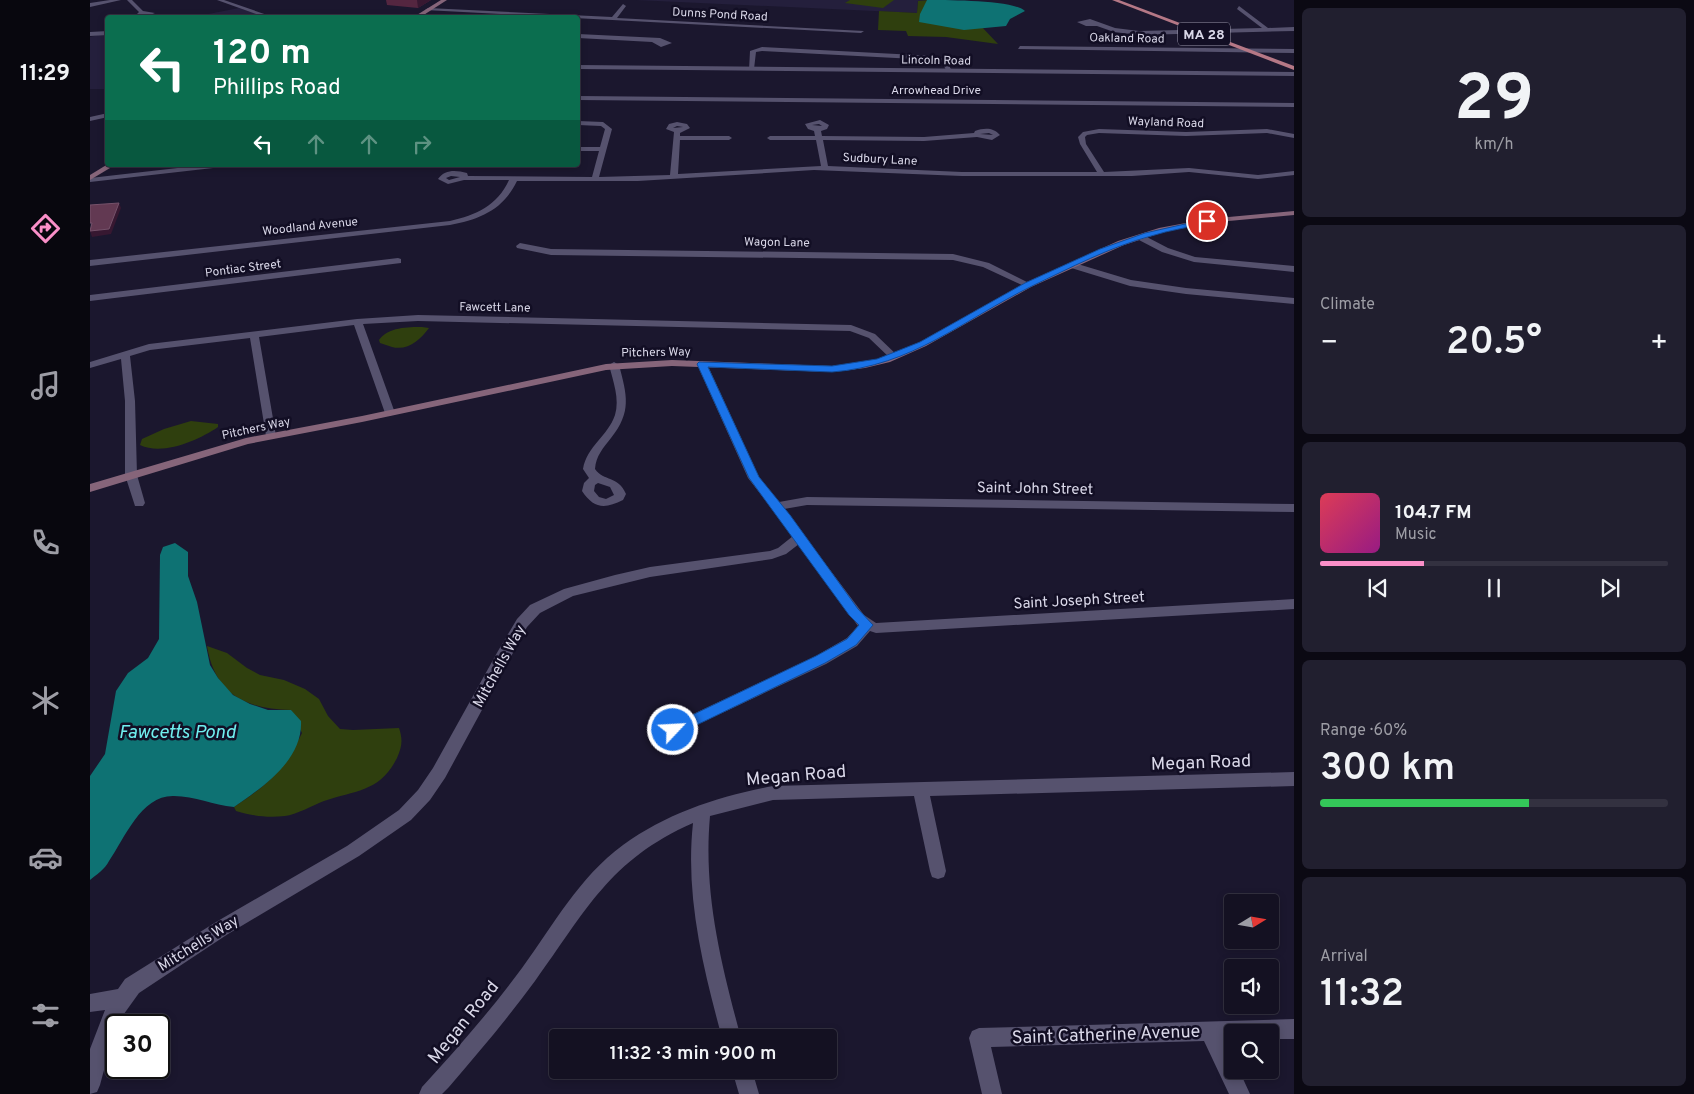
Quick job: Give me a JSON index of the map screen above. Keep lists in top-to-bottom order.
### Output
{
  "streets": {
    "main road": ["MA 28", "Pitchers Way"],
    "street": [
      "Dunns Pond Road",
      "Oakland Road",
      "Lincoln Road",
      "Arrowhead Drive",
      "Wayland Road",
      "Sudbury Lane",
      "Woodland Avenue",
      "Wagon Lane",
      "Pontiac Street",
      "Fawcett Lane",
      "Saint John Street",
      "Saint Joseph Street",
      "Mitchells Way",
      "Megan Road",
      "Saint Catherine Avenue"
    ]
  },
  "crossings": [
    ["MA 28", "Oakland Road"],
    ["Wayland Road", "Sudbury Lane"],
    ["Sudbury Lane", "Woodland Avenue"],
    ["Wagon Lane", "Pitchers Way"],
    ["Fawcett Lane", "Pitchers Way"]
  ],
  "water": ["Fawcetts Pond"],
  "north": "right",
  "page": {
    "tabs": "11:29",
    "tile": [
      ["29", "km/h"],
      "Climate",
      ["Range · 60%", "300 km"],
      ["Arrival", "11:32"]
    ],
    "turn": ["120 m", "Phillips Road"],
    "heat": ["−", "20.5°", "+"],
    "song": ["104.7 FM", "Music"],
    "limit": "30",
    "trip": "11:32 · 3 min · 900 m"
  }
}
